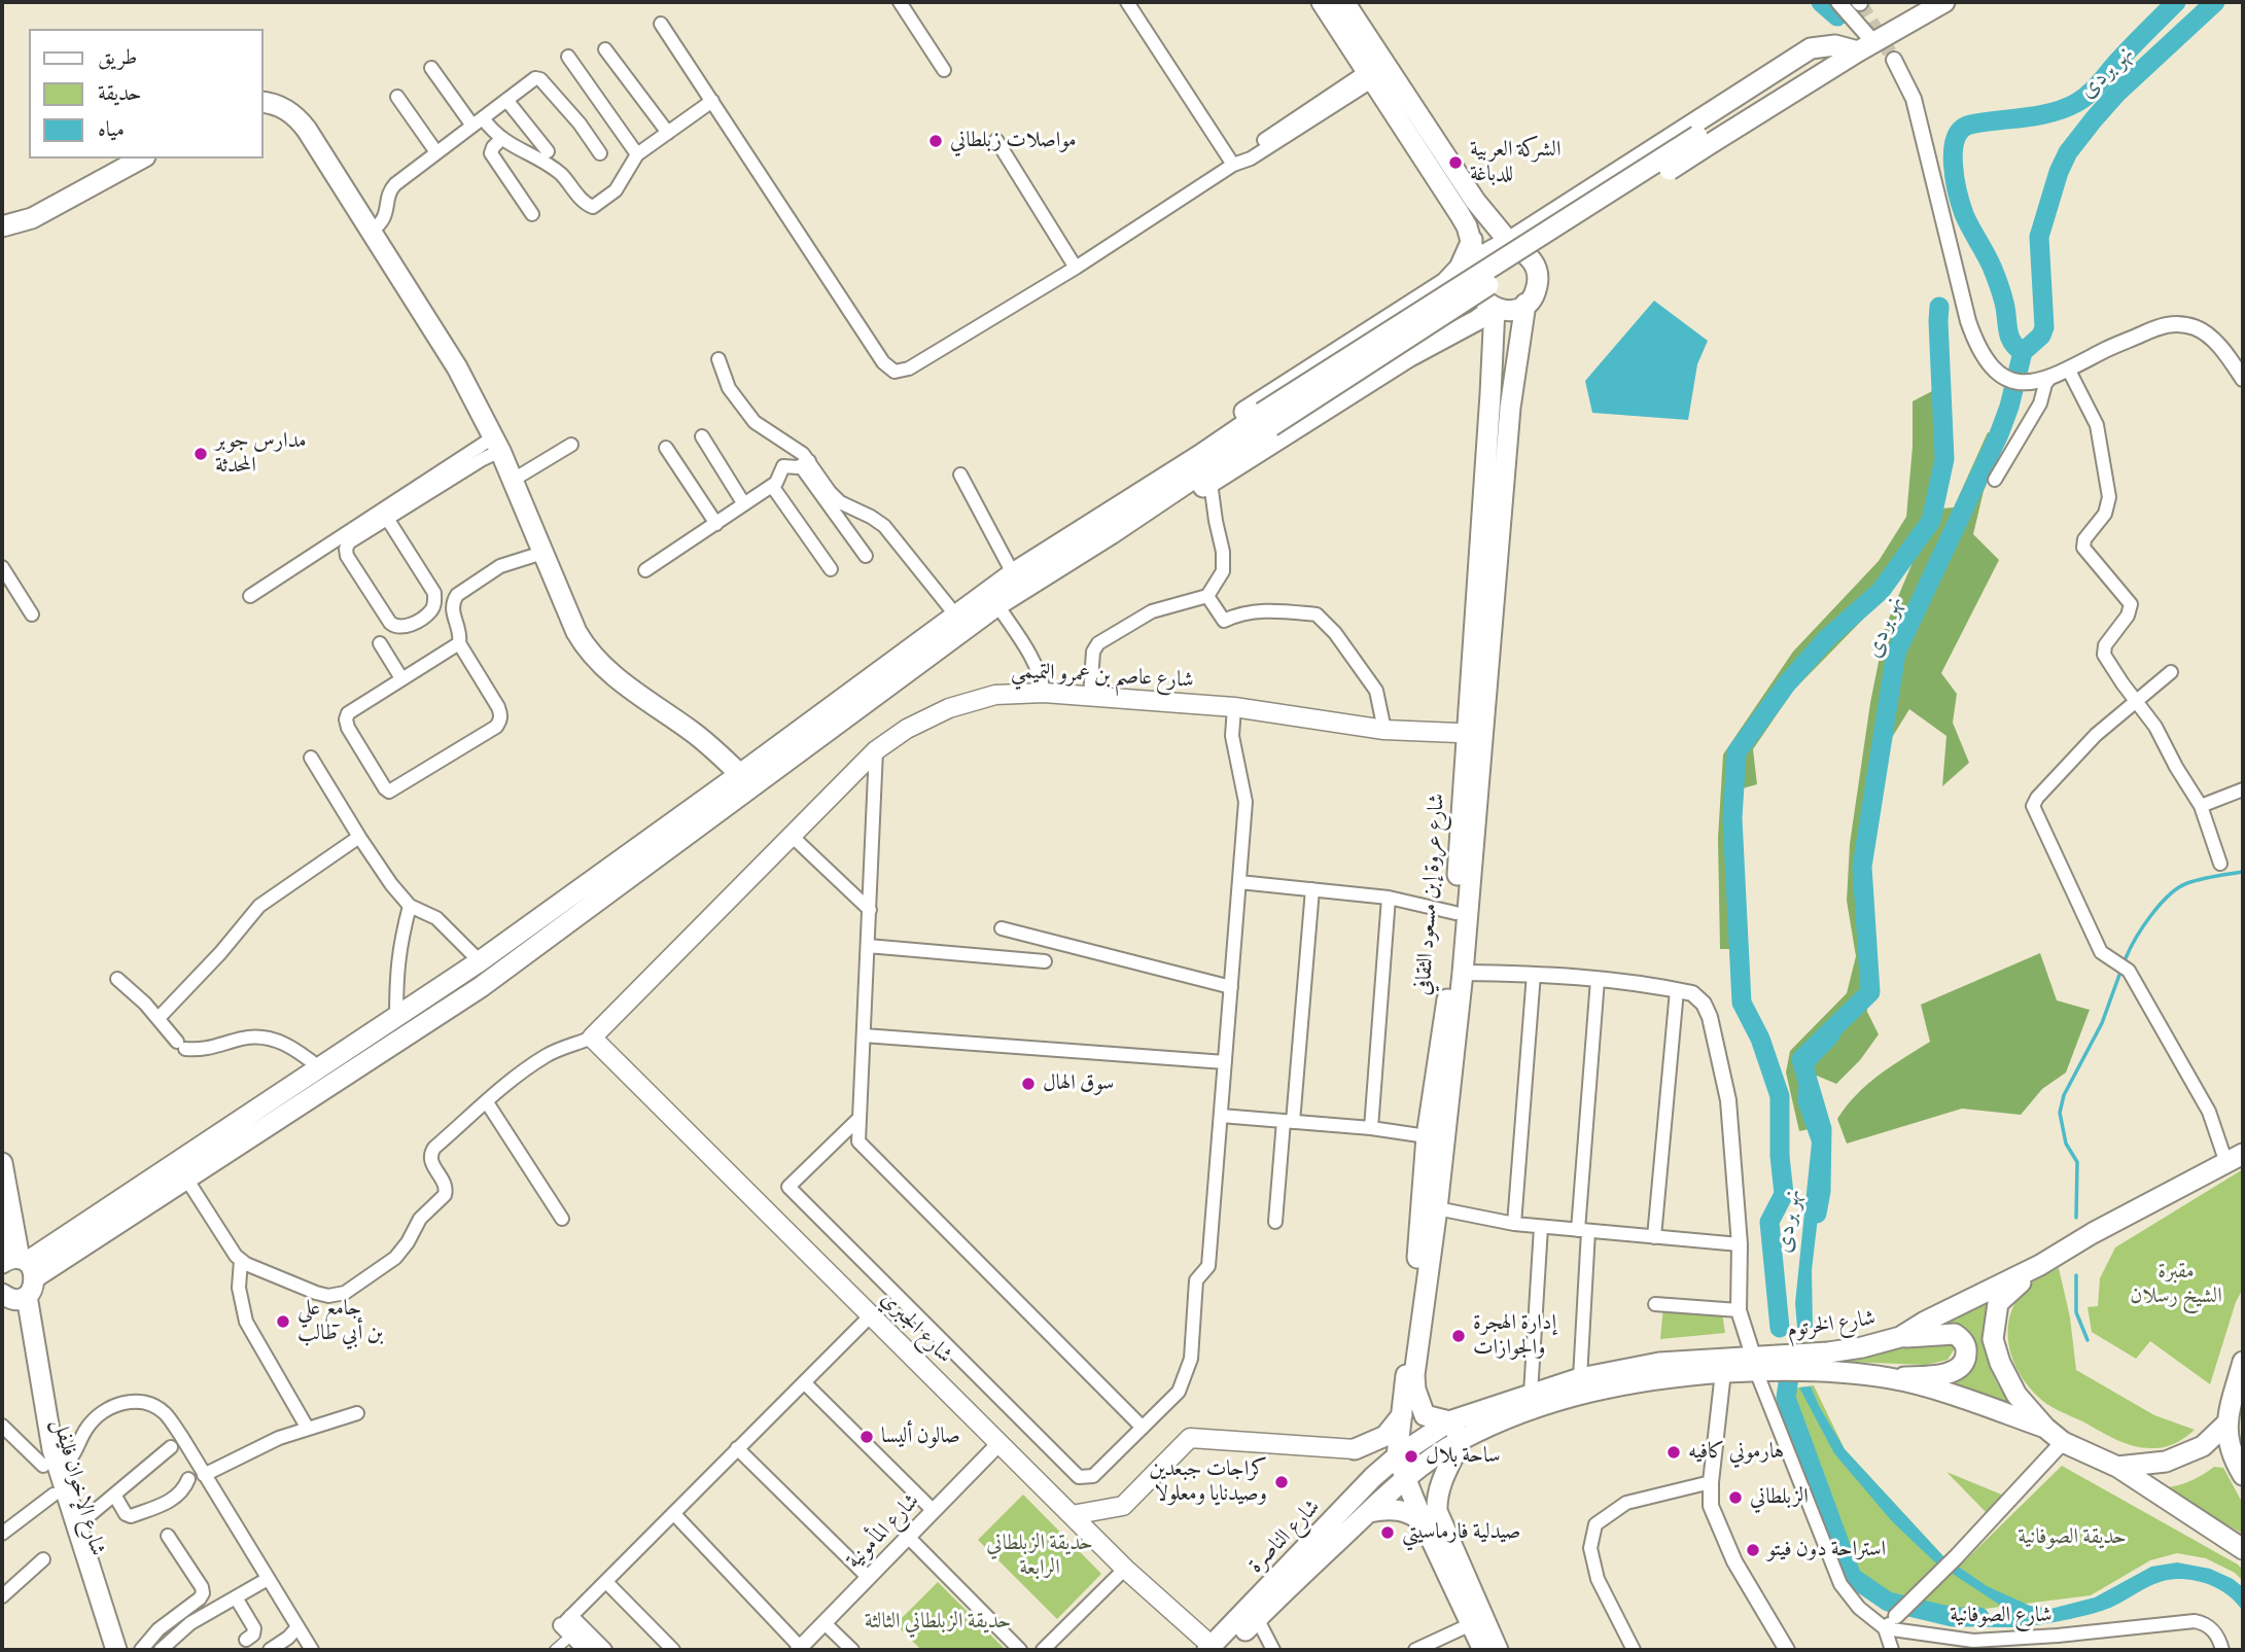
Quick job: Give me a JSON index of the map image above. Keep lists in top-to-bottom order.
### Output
{
  "streets": {
    "main road": [
      "شارع عاصم بن عمرو التميمي",
      "شارع عروة إبن مسعود الثقافي",
      "شارع الخرتوم",
      "شارع الجبري",
      "شارع الإخوان فليفل",
      "شارع الناصرة"
    ],
    "street": ["شارع المأمونية", "شارع الصوفانية"]
  },
  "crossings": [
    ["شارع عاصم بن عمرو التميمي", "شارع عروة إبن مسعود الثقافي"],
    ["شارع عاصم بن عمرو التميمي", "شارع الجبري"],
    ["شارع عروة إبن مسعود الثقافي", "شارع الخرتوم"],
    ["شارع عروة إبن مسعود الثقافي", "شارع الناصرة"],
    ["شارع الخرتوم", "شارع الناصرة"],
    ["شارع الجبري", "شارع المأمونية"],
    ["شارع الجبري", "شارع الناصرة"]
  ],
  "water": ["نهر بردى"],
  "parks": [
    "مقبرة الشيخ رسلان",
    "حديقة الصوفانية",
    "حديقة الزبلطاني الرابعة",
    "حديقة الزبلطاني الثالثة"
  ],
  "places": [
    "مواصلات زبلطاني",
    "الشركة العربية للدباغة",
    "مدارس جوبر المحدثة",
    "سوق الهال",
    "جامع علي بن أبي طالب",
    "إدارة الهجرة والجوازات",
    "صالون أليسا",
    "هارموني كافيه",
    "ساحة بلال",
    "كراجات جبعدين وصيدنايا ومعلولا",
    "الزبلطاني",
    "صيدلية فارماسيتي",
    "استراحة دون فيتو"
  ],
  "legend": ["طريق", "حديقة", "مياه"]
}
